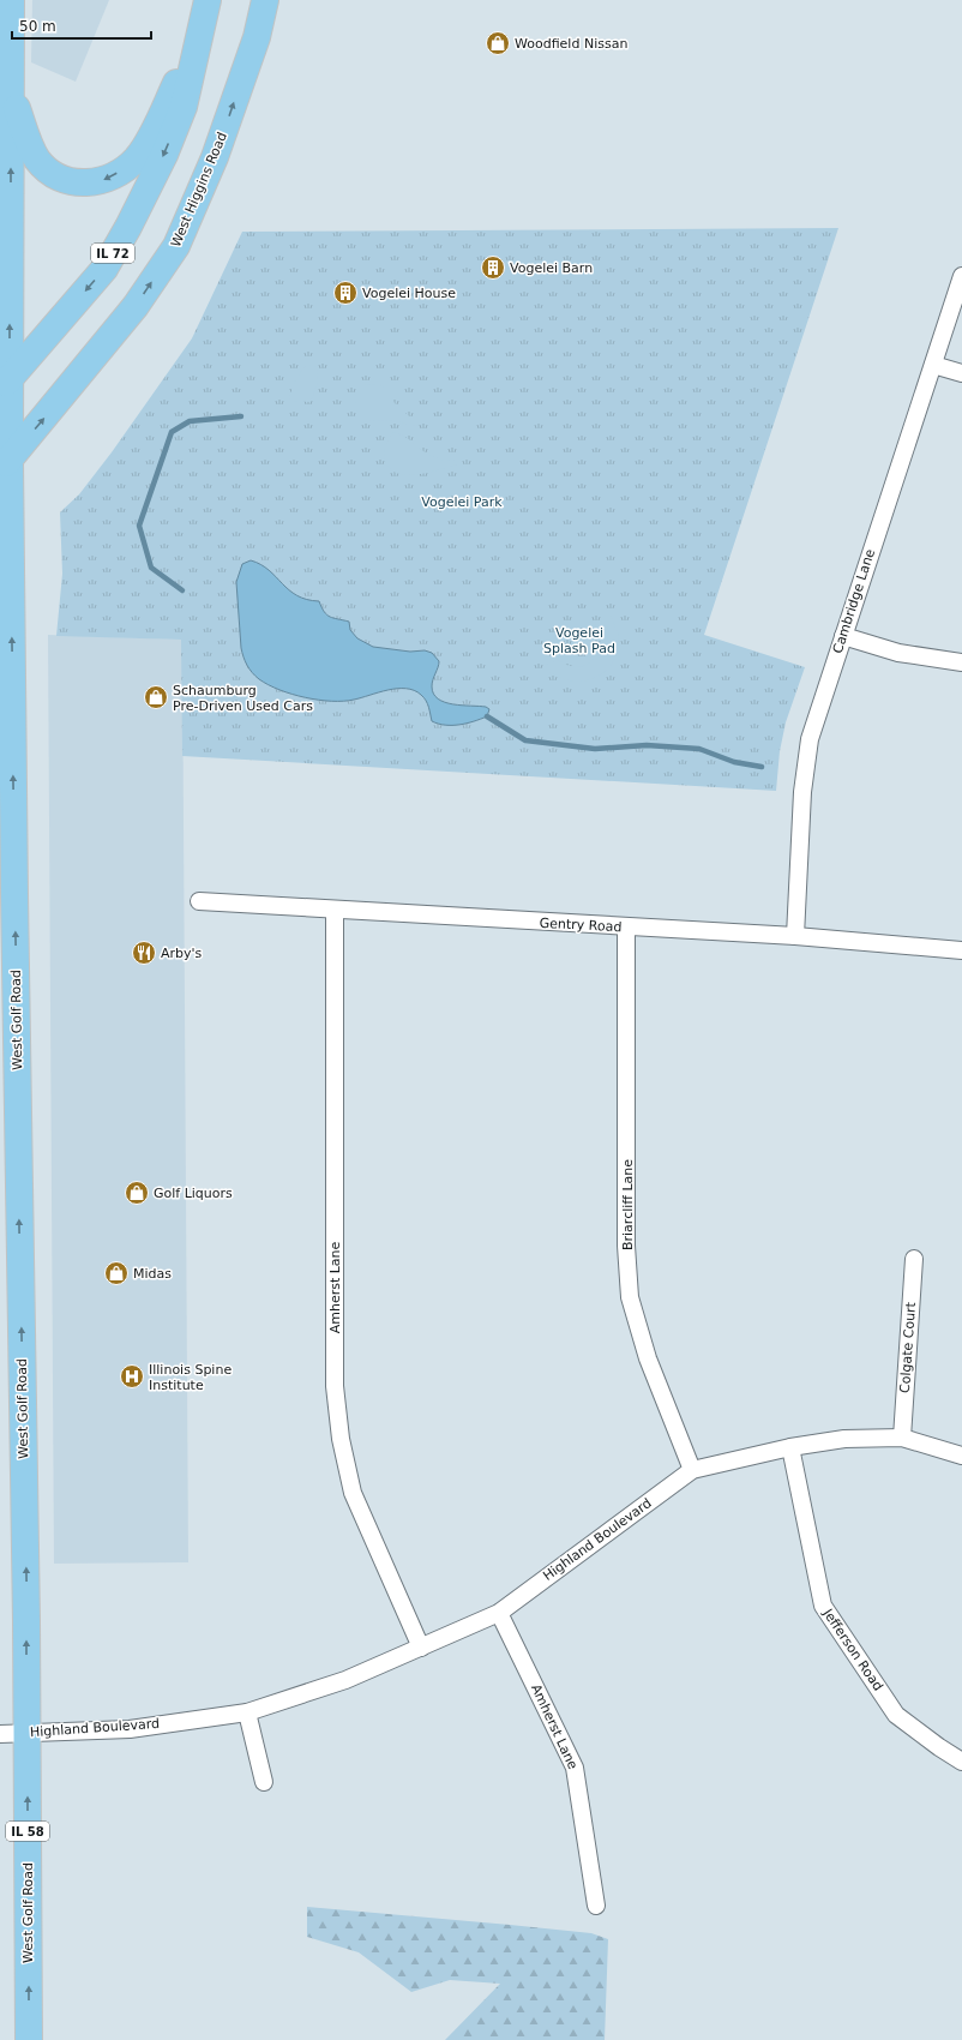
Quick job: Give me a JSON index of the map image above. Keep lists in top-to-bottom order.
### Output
{
  "streets": {
    "main road": [
      "West Higgins Road",
      "IL 72",
      "West Golf Road",
      "IL 58"
    ],
    "street": [
      "Cambridge Lane",
      "Gentry Road",
      "Briarcliff Lane",
      "Amherst Lane",
      "Colgate Court",
      "Highland Boulevard",
      "Jefferson Road"
    ]
  },
  "crossings": [
    ["West Higgins Road", "West Golf Road"],
    ["IL 72", "West Golf Road"],
    ["Cambridge Lane", "Gentry Road"],
    ["Gentry Road", "Briarcliff Lane"],
    ["Gentry Road", "Amherst Lane"],
    ["West Golf Road", "Highland Boulevard"],
    ["Briarcliff Lane", "Highland Boulevard"],
    ["Amherst Lane", "Highland Boulevard"],
    ["Colgate Court", "Highland Boulevard"],
    ["Highland Boulevard", "Jefferson Road"]
  ],
  "one_way": ["West Golf Road"],
  "parks": ["Vogelei Park", "Vogelei Splash Pad"],
  "places": {
    "shop": [
      "Woodfield Nissan",
      "Schaumburg Pre-Driven Used Cars",
      "Golf Liquors",
      "Midas"
    ],
    "building": ["Vogelei Barn", "Vogelei House"],
    "restaurant": ["Arby's"],
    "hospital": ["Illinois Spine Institute"]
  },
  "scale_bar": "50 m"
}
